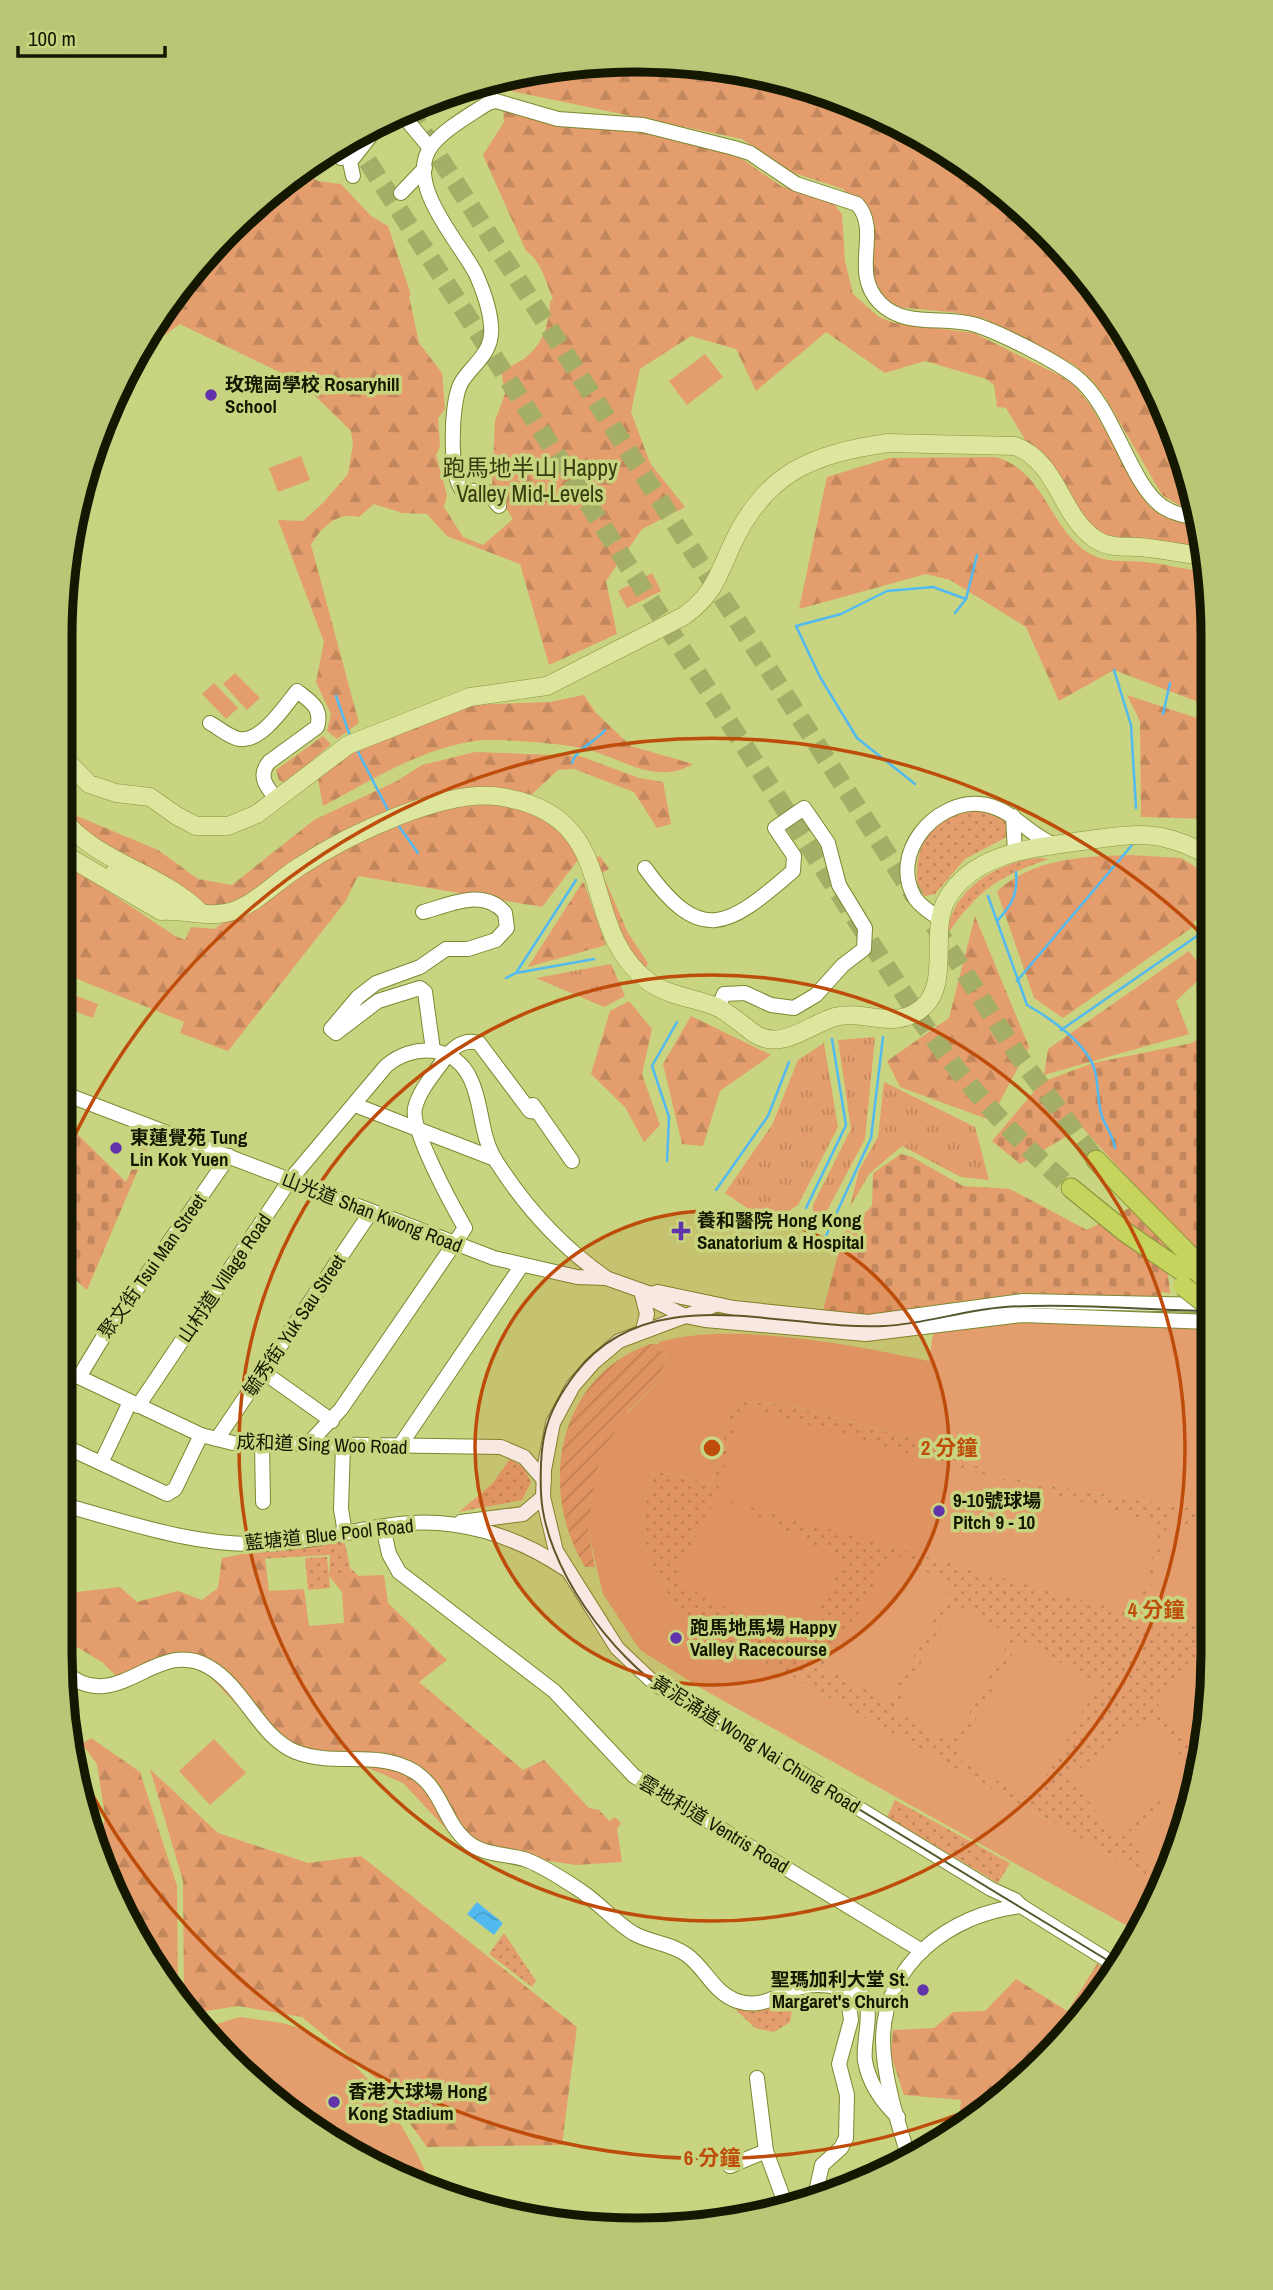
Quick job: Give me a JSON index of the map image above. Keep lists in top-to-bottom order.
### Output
{
  "streets": {
    "street": [
      "山光道 Shan Kwong Road",
      "聚文街 Tsui Man Street",
      "山村道 Village Road",
      "毓秀街 Yuk Sau Street",
      "成和道 Sing Woo Road",
      "藍塘道 Blue Pool Road",
      "黃泥涌道 Wong Nai Chung Road",
      "雲地利道 Ventris Road"
    ]
  },
  "crossings": [
    ["山光道 Shan Kwong Road", "聚文街 Tsui Man Street"],
    ["山光道 Shan Kwong Road", "山村道 Village Road"],
    ["山光道 Shan Kwong Road", "毓秀街 Yuk Sau Street"],
    ["山光道 Shan Kwong Road", "黃泥涌道 Wong Nai Chung Road"],
    ["聚文街 Tsui Man Street", "成和道 Sing Woo Road"],
    ["山村道 Village Road", "成和道 Sing Woo Road"],
    ["毓秀街 Yuk Sau Street", "成和道 Sing Woo Road"],
    ["成和道 Sing Woo Road", "黃泥涌道 Wong Nai Chung Road"],
    ["藍塘道 Blue Pool Road", "黃泥涌道 Wong Nai Chung Road"],
    ["藍塘道 Blue Pool Road", "雲地利道 Ventris Road"]
  ],
  "districts": ["跑馬地半山 Happy Valley Mid-Levels"],
  "places": {
    "other": [
      "玫瑰崗學校 Rosaryhill School",
      "東蓮覺苑 Tung Lin Kok Yuen",
      "9-10號球場 Pitch 9 - 10",
      "跑馬地馬場 Happy Valley Racecourse",
      "聖瑪加利大堂 St. Margaret's Church",
      "香港大球場 Hong Kong Stadium"
    ],
    "health": ["養和醫院 Hong Kong Sanatorium & Hospital"]
  },
  "scale_bar": "100 m",
  "rings": ["2 分鐘", "4 分鐘", "6 分鐘"]
}
